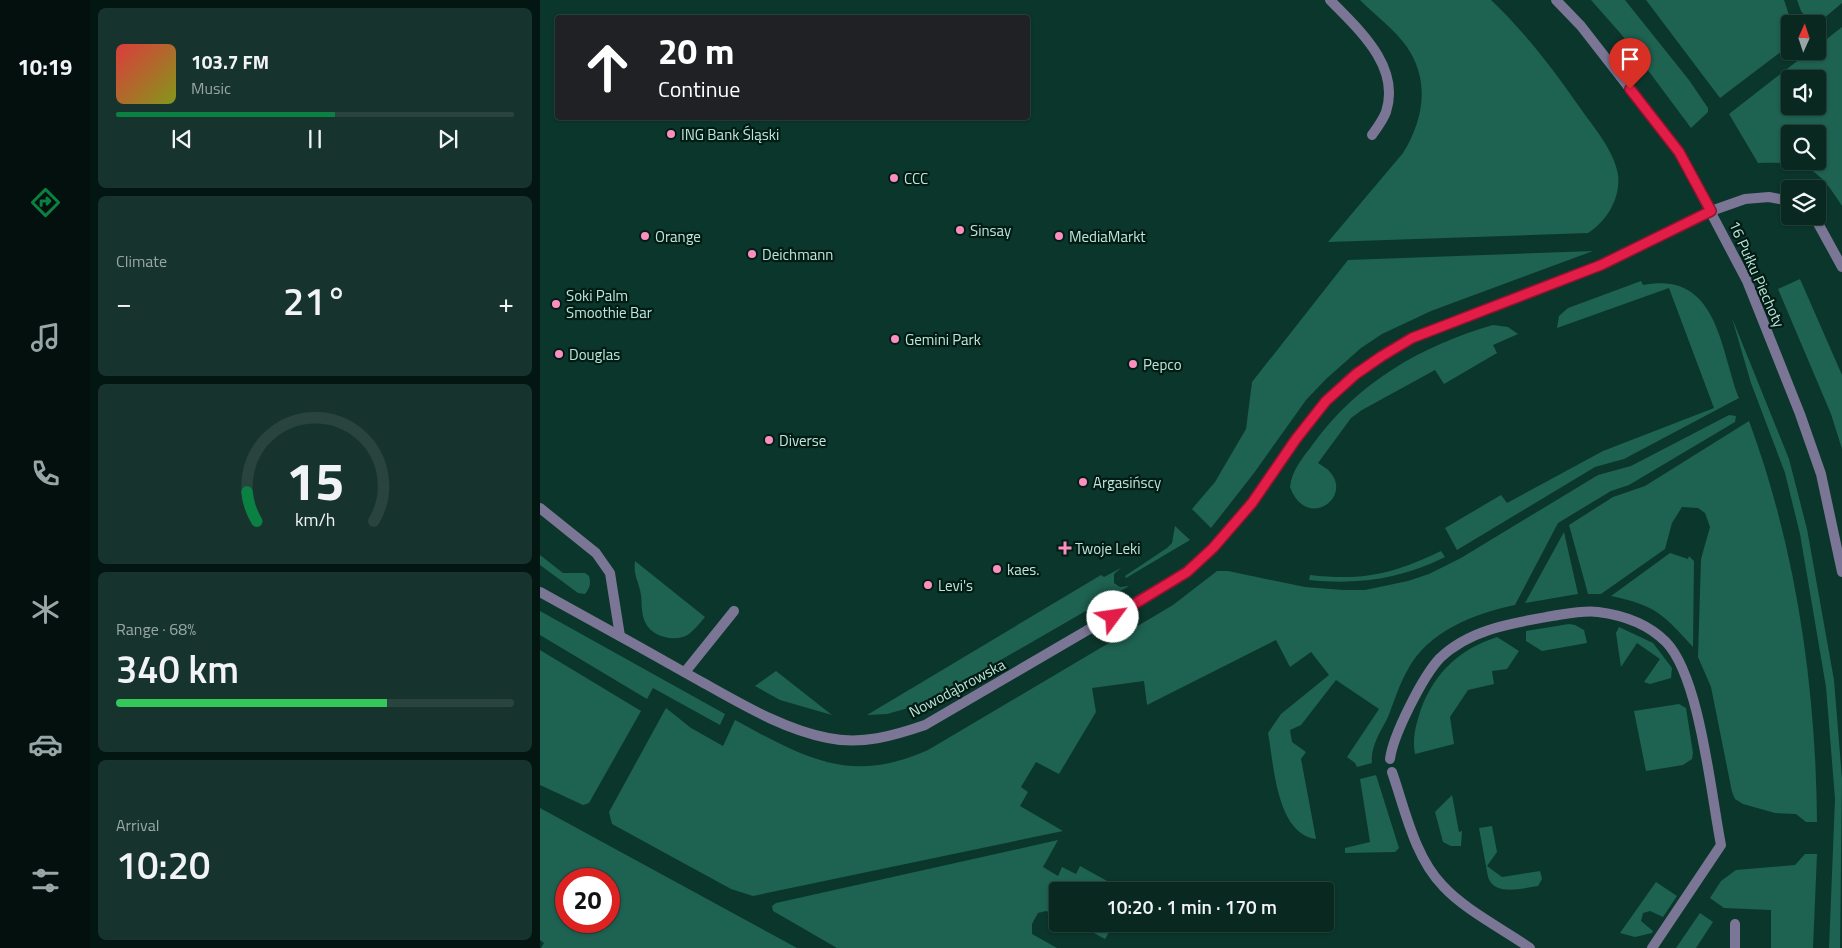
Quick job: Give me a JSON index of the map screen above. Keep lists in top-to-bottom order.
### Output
{
  "streets": {
    "street": ["16 Pułku Piechoty", "Nowodąbrowska"]
  },
  "crossings": [
    ["16 Pułku Piechoty", "Nowodąbrowska"]
  ],
  "places": {
    "other": [
      "ING Bank Śląski",
      "CCC",
      "Sinsay",
      "Orange",
      "MediaMarkt",
      "Deichmann",
      "Soki Palm Smoothie Bar",
      "Gemini Park",
      "Douglas",
      "Pepco",
      "Diverse",
      "Argasińscy",
      "kaes.",
      "Levi's"
    ],
    "health": ["Twoje Leki"]
  },
  "north": "top",
  "page": {
    "tabs": "10:19",
    "turn": ["20 m", "Continue"],
    "song": ["103.7 FM", "Music"],
    "tile": [
      "Climate",
      ["Range · 68%", "340 km"],
      ["Arrival", "10:20"]
    ],
    "heat": ["−", "21°", "+"],
    "limit": "20",
    "trip": "10:20 · 1 min · 170 m",
    "gauge": ["15", "km/h"]
  }
}
